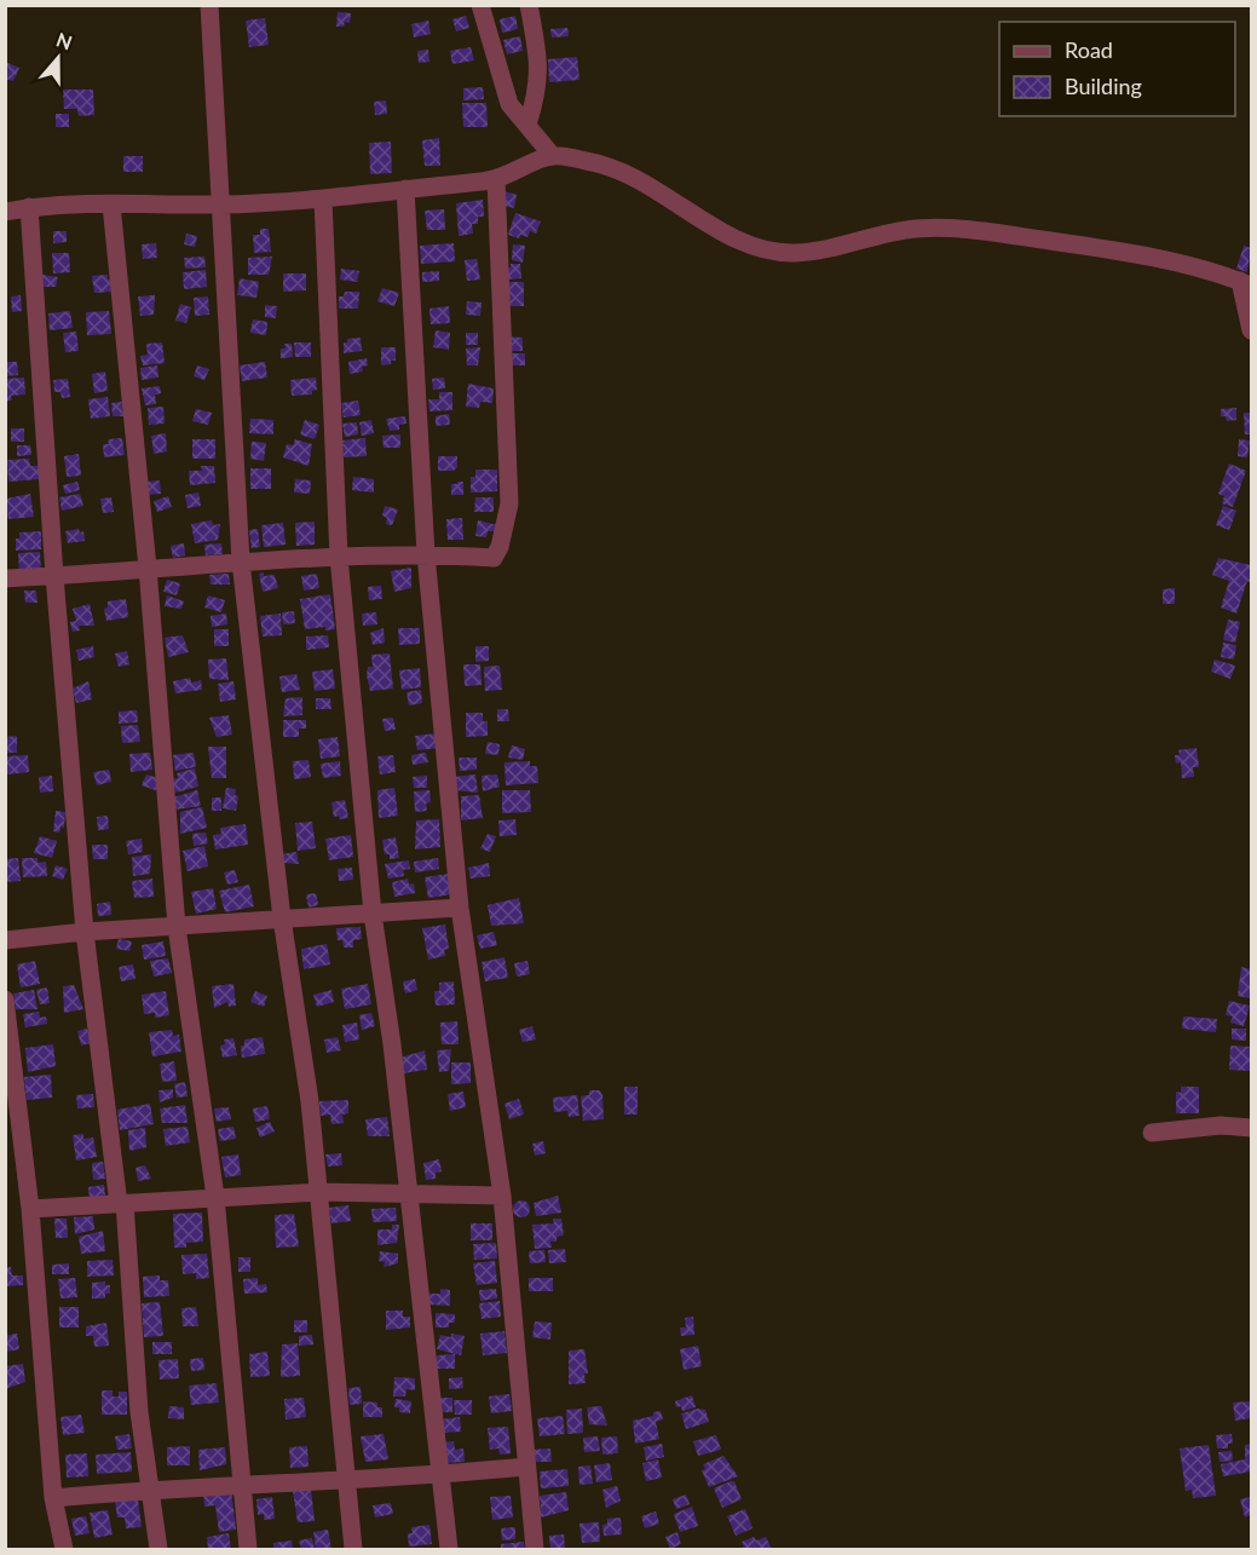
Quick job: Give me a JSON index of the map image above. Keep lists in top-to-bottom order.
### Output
{
  "legend": ["Road", "Building"],
  "north": "top"
}
